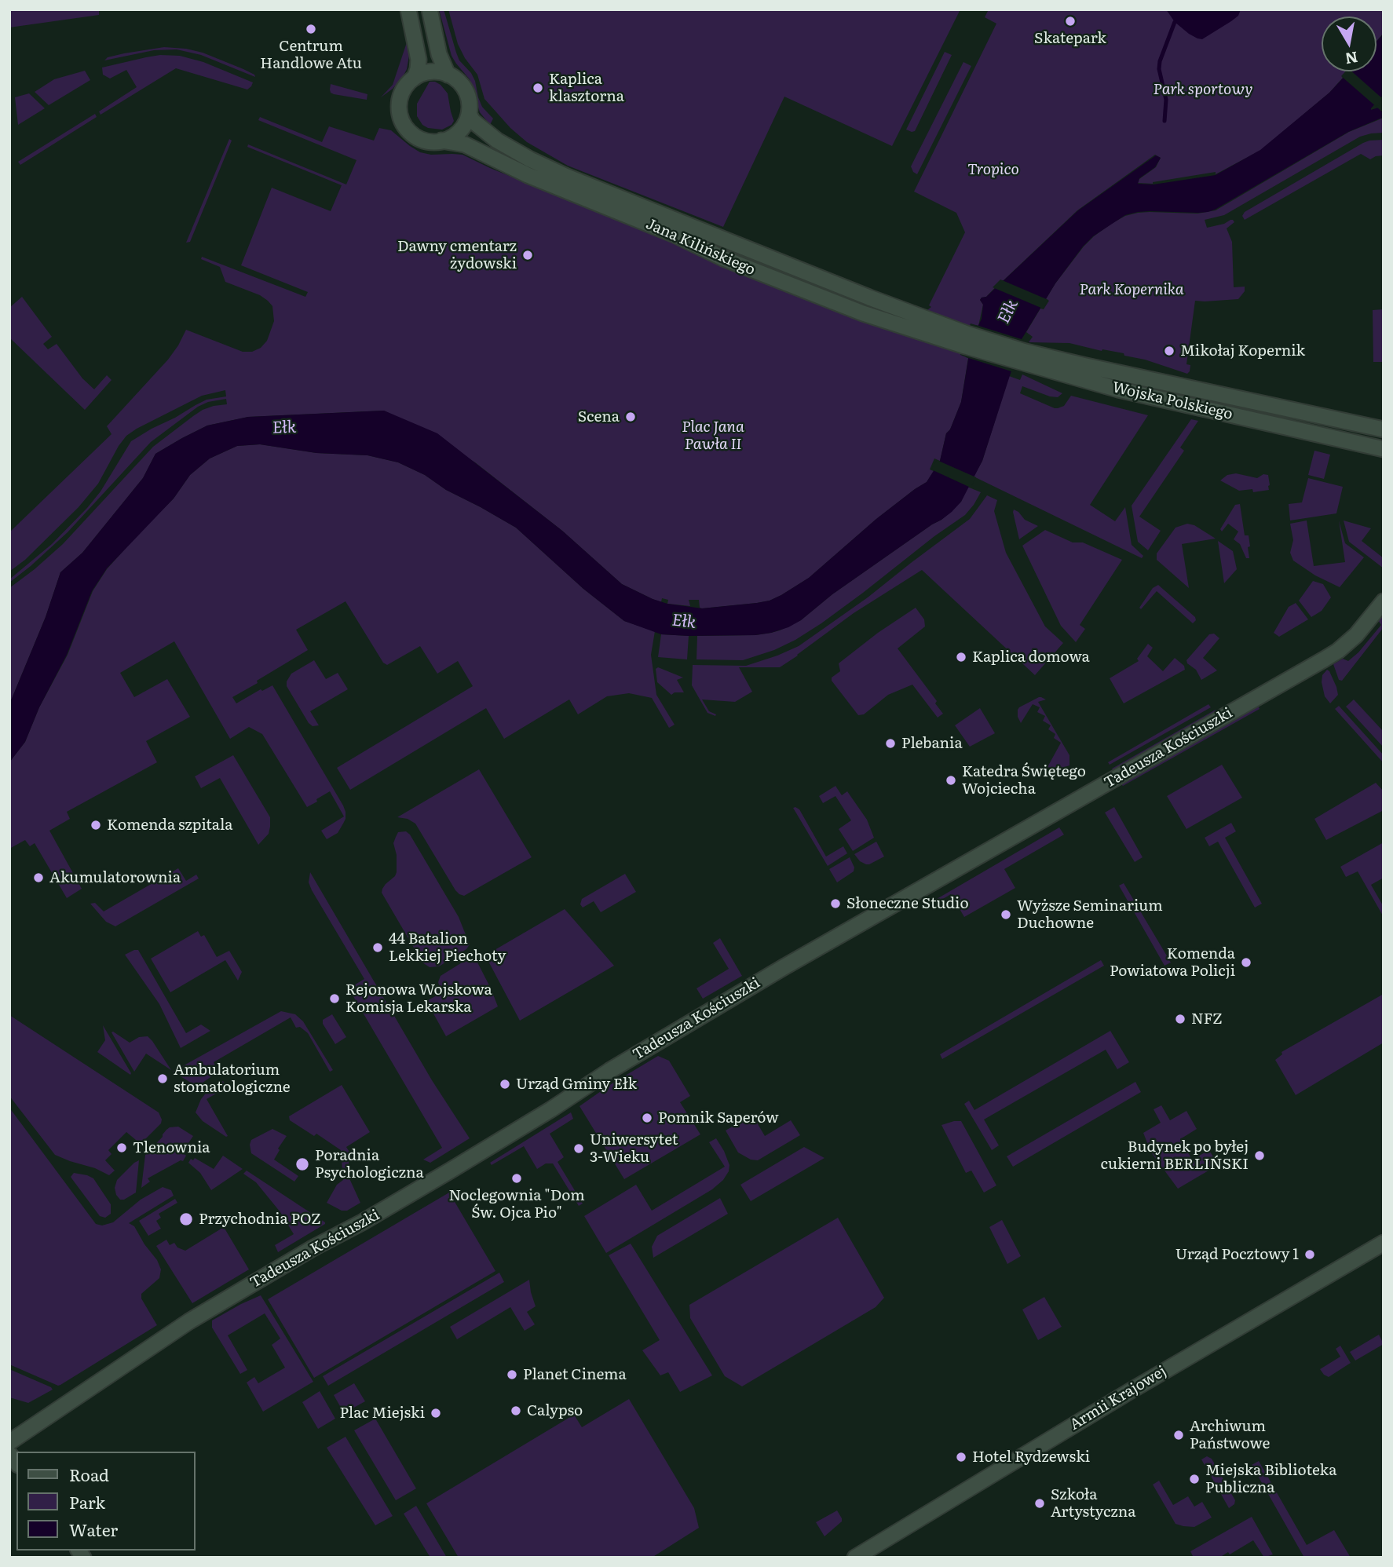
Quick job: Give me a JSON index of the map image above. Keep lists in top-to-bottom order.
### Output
{
  "streets": {
    "street": [
      "Jana Kilińskiego",
      "Wojska Polskiego",
      "Tadeusza Kościuszki",
      "Armii Krajowej"
    ]
  },
  "crossings": [
    ["Jana Kilińskiego", "Wojska Polskiego"]
  ],
  "water": ["Ełk"],
  "parks": [
    "Park sportowy",
    "Tropico",
    "Park Kopernika",
    "Plac Jana Pawła II"
  ],
  "places": [
    "Skatepark",
    "Centrum Handlowe Atu",
    "Kaplica klasztorna",
    "Dawny cmentarz żydowski",
    "Mikołaj Kopernik",
    "Scena",
    "Kaplica domowa",
    "Plebania",
    "Katedra Świętego Wojciecha",
    "Komenda szpitala",
    "Akumulatorownia",
    "Słoneczne Studio",
    "Wyższe Seminarium Duchowne",
    "44 Batalion Lekkiej Piechoty",
    "Komenda Powiatowa Policji",
    "Rejonowa Wojskowa Komisja Lekarska",
    "NFZ",
    "Ambulatorium stomatologiczne",
    "Urząd Gminy Ełk",
    "Pomnik Saperów",
    "Tlenownia",
    "Uniwersytet 3-Wieku",
    "Budynek po byłej cukierni BERLIŃSKI",
    "Poradnia Psychologiczna",
    "Noclegownia \"Dom Św. Ojca Pio\"",
    "Przychodnia POZ",
    "Urząd Pocztowy 1",
    "Planet Cinema",
    "Calypso",
    "Plac Miejski",
    "Archiwum Państwowe",
    "Hotel Rydzewski",
    "Miejska Biblioteka Publiczna",
    "Szkoła Artystyczna"
  ],
  "legend": ["Road", "Park", "Water"],
  "north": "bottom"
}
